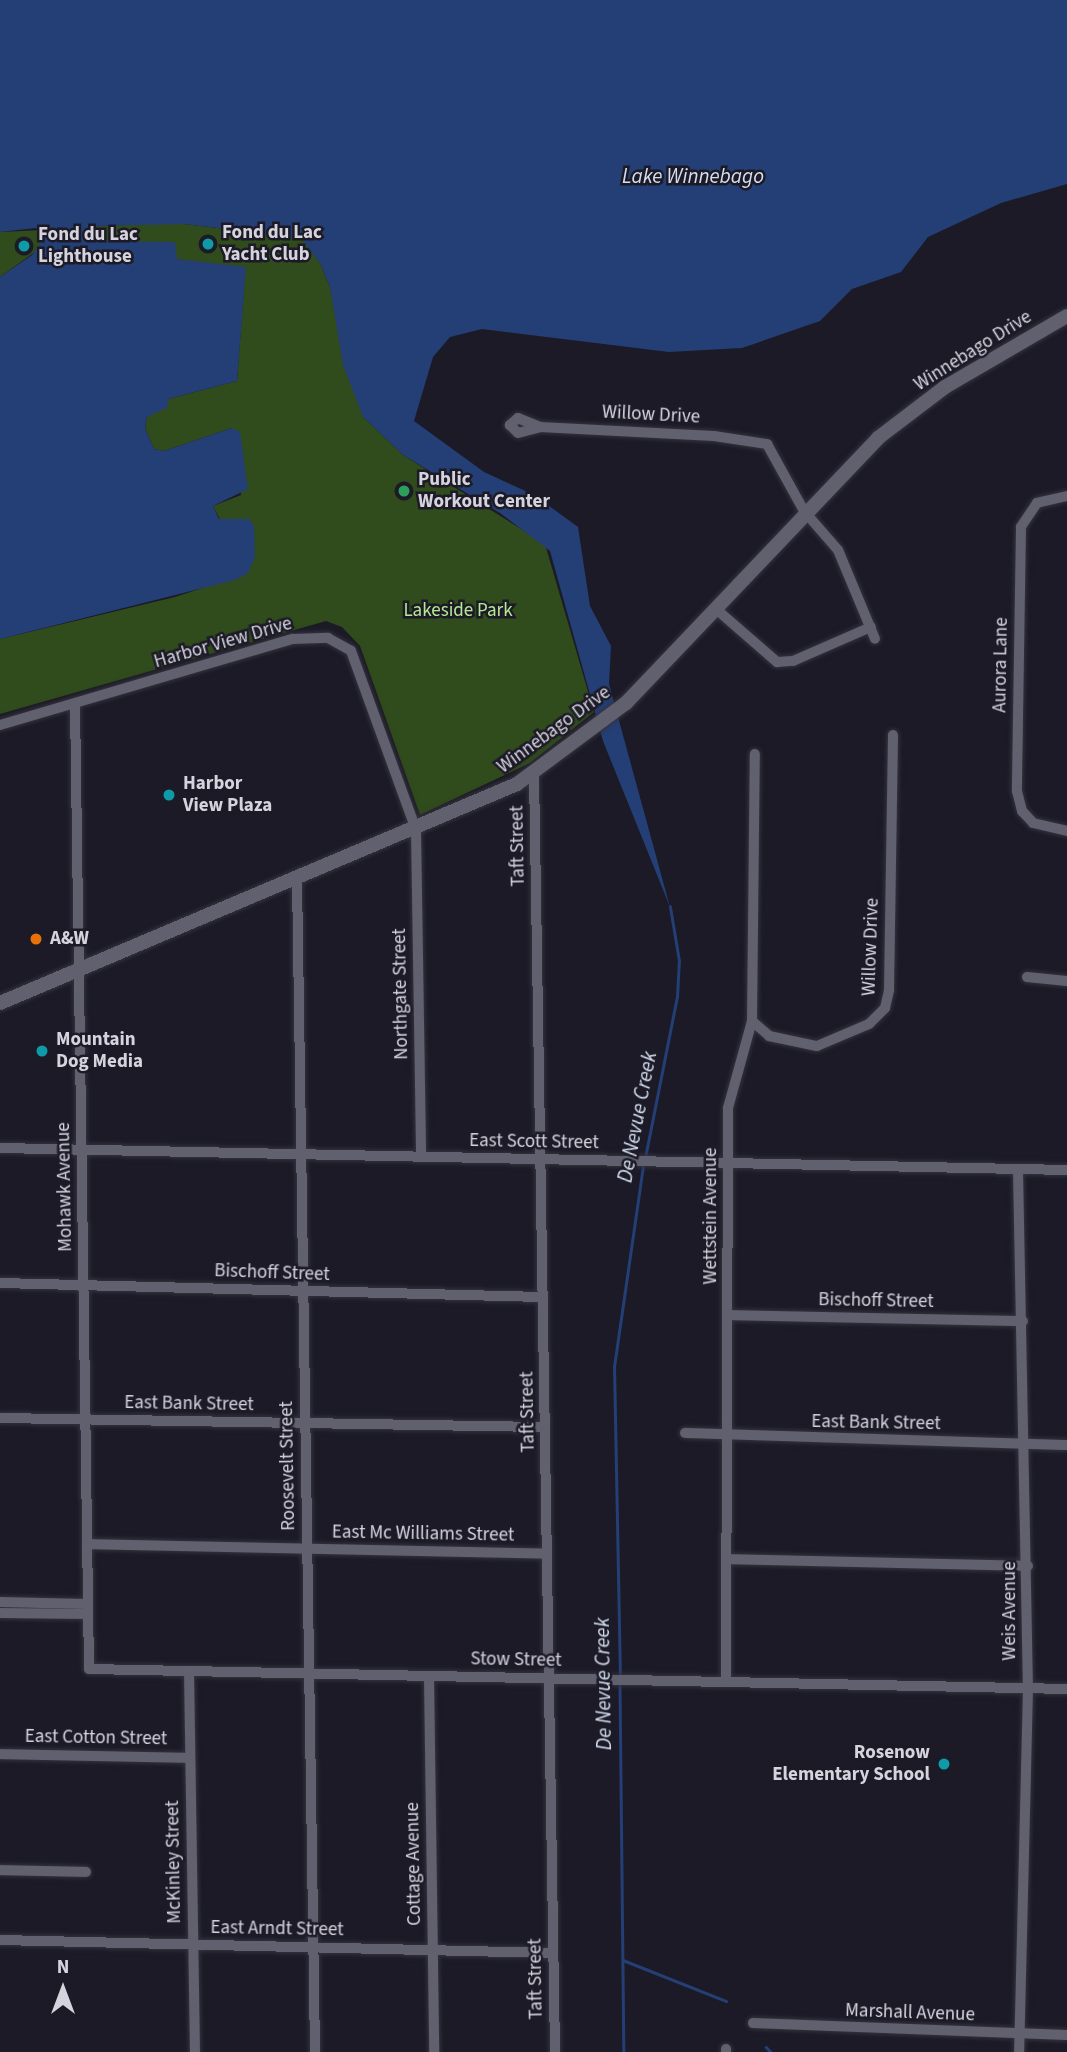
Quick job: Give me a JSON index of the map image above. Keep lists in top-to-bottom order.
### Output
{
  "streets": {
    "main road": ["Winnebago Drive"],
    "street": [
      "Willow Drive",
      "Harbor View Drive",
      "Aurora Lane",
      "Taft Street",
      "Northgate Street",
      "East Scott Street",
      "Mohawk Avenue",
      "Wettstein Avenue",
      "Bischoff Street",
      "East Bank Street",
      "Roosevelt Street",
      "East Mc Williams Street",
      "Weis Avenue",
      "Stow Street",
      "East Cotton Street",
      "McKinley Street",
      "Cottage Avenue",
      "East Arndt Street",
      "Marshall Avenue"
    ]
  },
  "crossings": [
    ["Winnebago Drive", "Willow Drive"],
    ["Winnebago Drive", "Harbor View Drive"],
    ["Winnebago Drive", "Taft Street"],
    ["Winnebago Drive", "Northgate Street"],
    ["Winnebago Drive", "Mohawk Avenue"],
    ["Winnebago Drive", "Roosevelt Street"],
    ["Willow Drive", "Wettstein Avenue"],
    ["Harbor View Drive", "Northgate Street"],
    ["Harbor View Drive", "Mohawk Avenue"],
    ["Taft Street", "East Scott Street"],
    ["Taft Street", "Bischoff Street"],
    ["Taft Street", "East Bank Street"],
    ["Taft Street", "East Mc Williams Street"],
    ["Taft Street", "Stow Street"],
    ["Taft Street", "East Arndt Street"],
    ["Northgate Street", "East Scott Street"],
    ["East Scott Street", "Mohawk Avenue"],
    ["East Scott Street", "Wettstein Avenue"],
    ["East Scott Street", "Roosevelt Street"],
    ["East Scott Street", "Weis Avenue"],
    ["Mohawk Avenue", "Bischoff Street"],
    ["Mohawk Avenue", "East Bank Street"],
    ["Mohawk Avenue", "East Mc Williams Street"],
    ["Mohawk Avenue", "Stow Street"],
    ["Wettstein Avenue", "Bischoff Street"],
    ["Wettstein Avenue", "East Bank Street"],
    ["Wettstein Avenue", "Stow Street"],
    ["Bischoff Street", "Roosevelt Street"],
    ["Bischoff Street", "Weis Avenue"],
    ["East Bank Street", "Roosevelt Street"],
    ["East Bank Street", "Weis Avenue"],
    ["Roosevelt Street", "East Mc Williams Street"],
    ["Roosevelt Street", "Stow Street"],
    ["Roosevelt Street", "East Arndt Street"],
    ["Weis Avenue", "Stow Street"],
    ["Weis Avenue", "Marshall Avenue"],
    ["Stow Street", "McKinley Street"],
    ["Stow Street", "Cottage Avenue"],
    ["East Cotton Street", "McKinley Street"],
    ["McKinley Street", "East Arndt Street"],
    ["Cottage Avenue", "East Arndt Street"]
  ],
  "water": ["Lake Winnebago", "De Nevue Creek"],
  "parks": ["Lakeside Park"],
  "places": [
    "Fond du Lac Yacht Club",
    "Fond du Lac Lighthouse",
    "Public Workout Center",
    "Harbor View Plaza",
    "A&W",
    "Mountain Dog Media",
    "Rosenow Elementary School"
  ],
  "north": "top"
}
